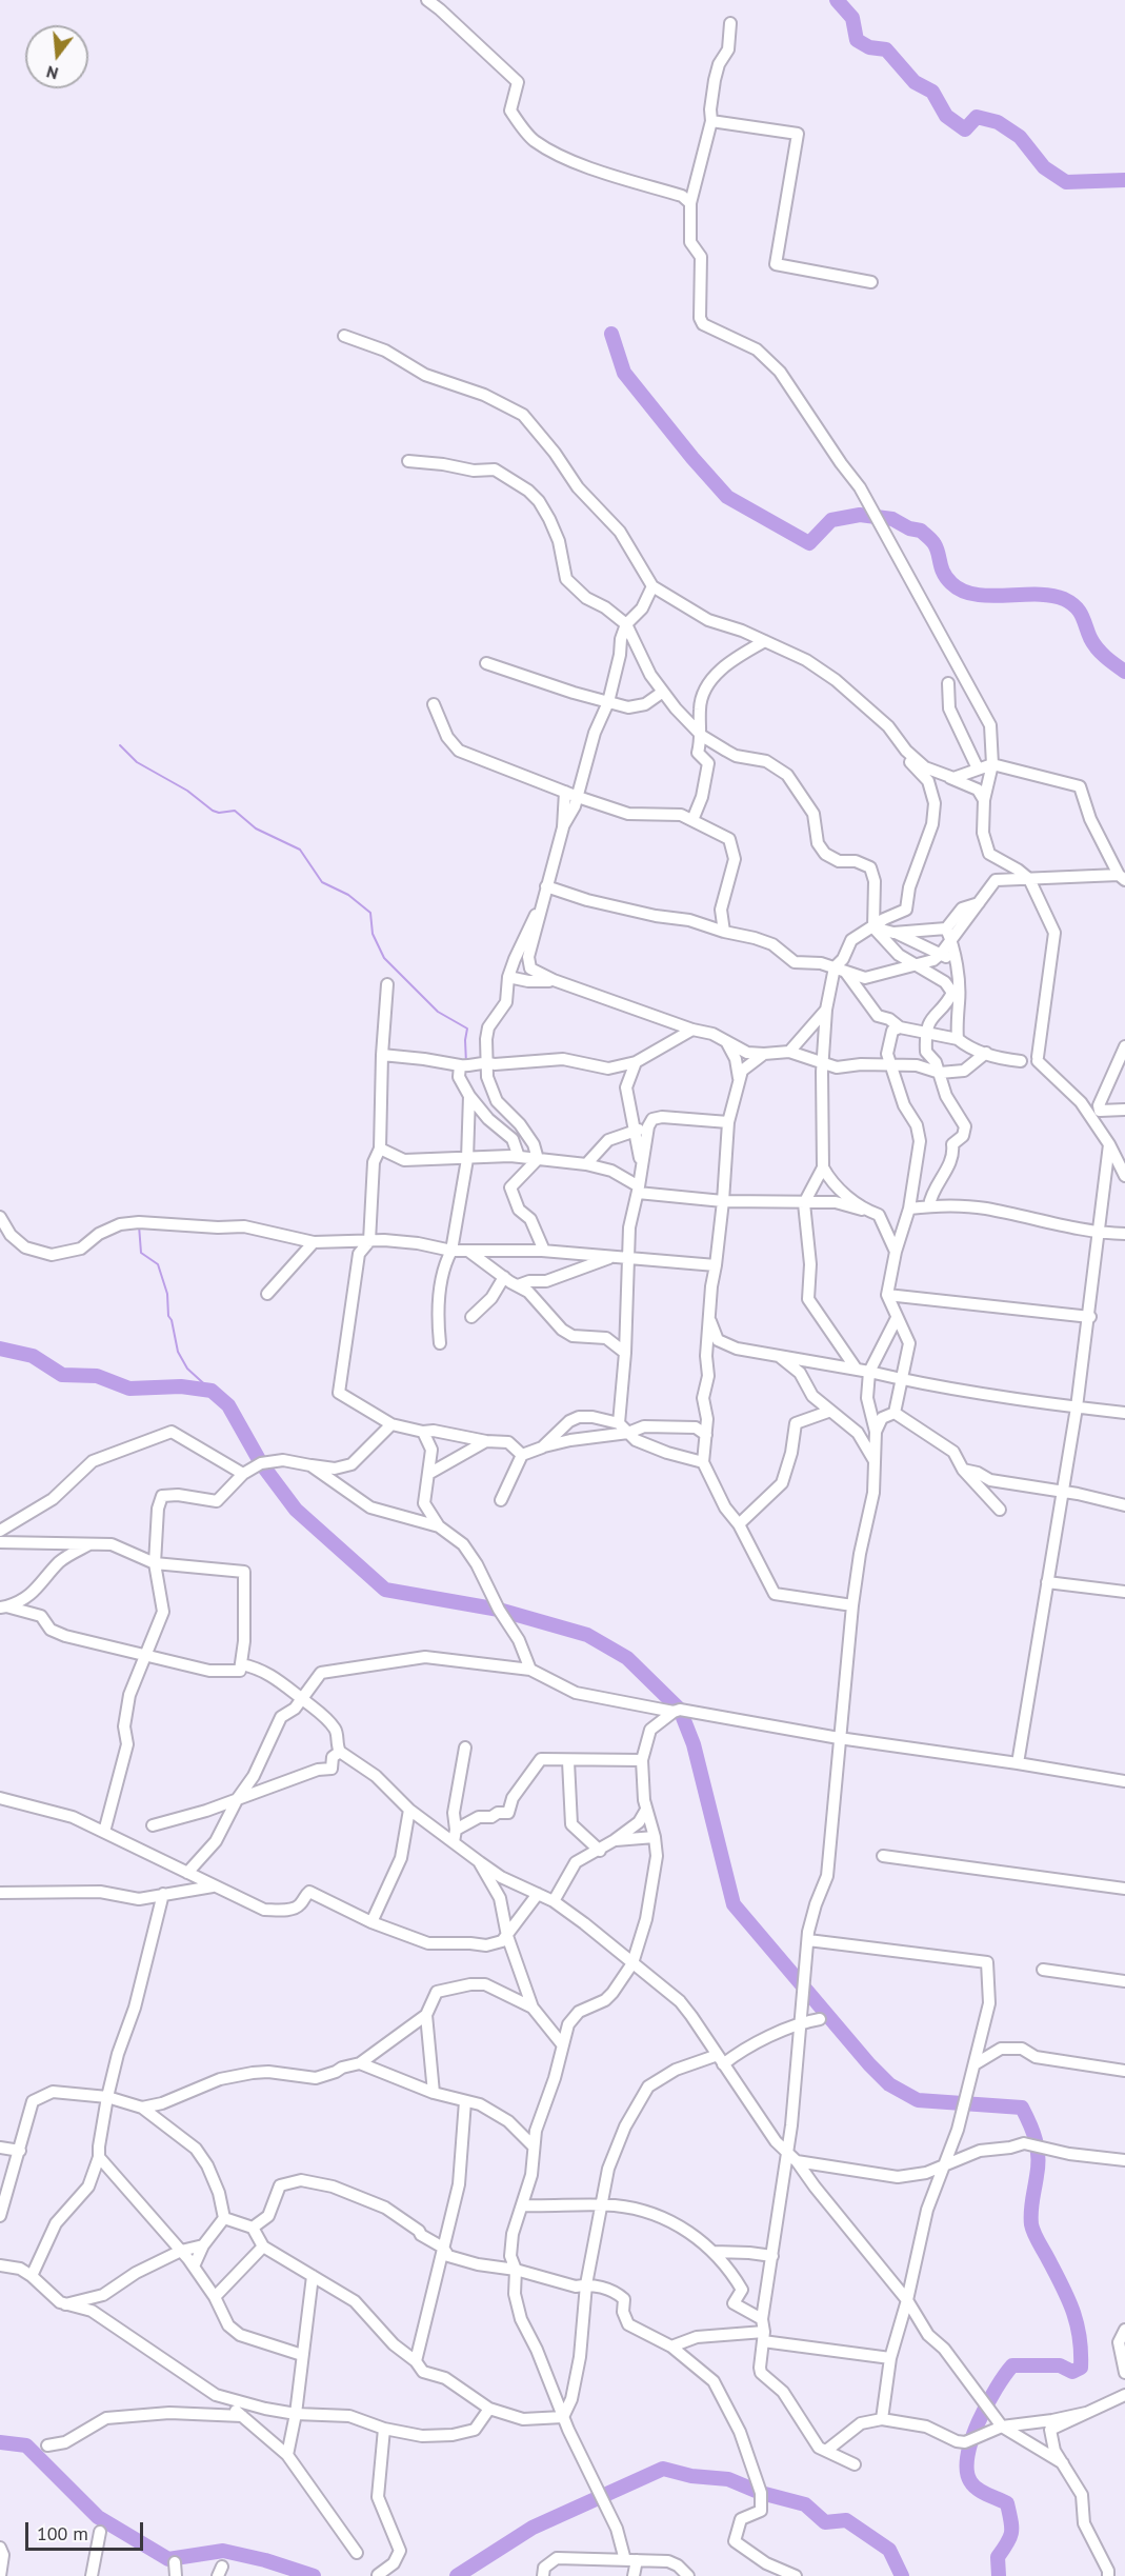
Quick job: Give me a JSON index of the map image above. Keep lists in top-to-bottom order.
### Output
{
  "scale_bar": "100 m",
  "north": "bottom"
}
